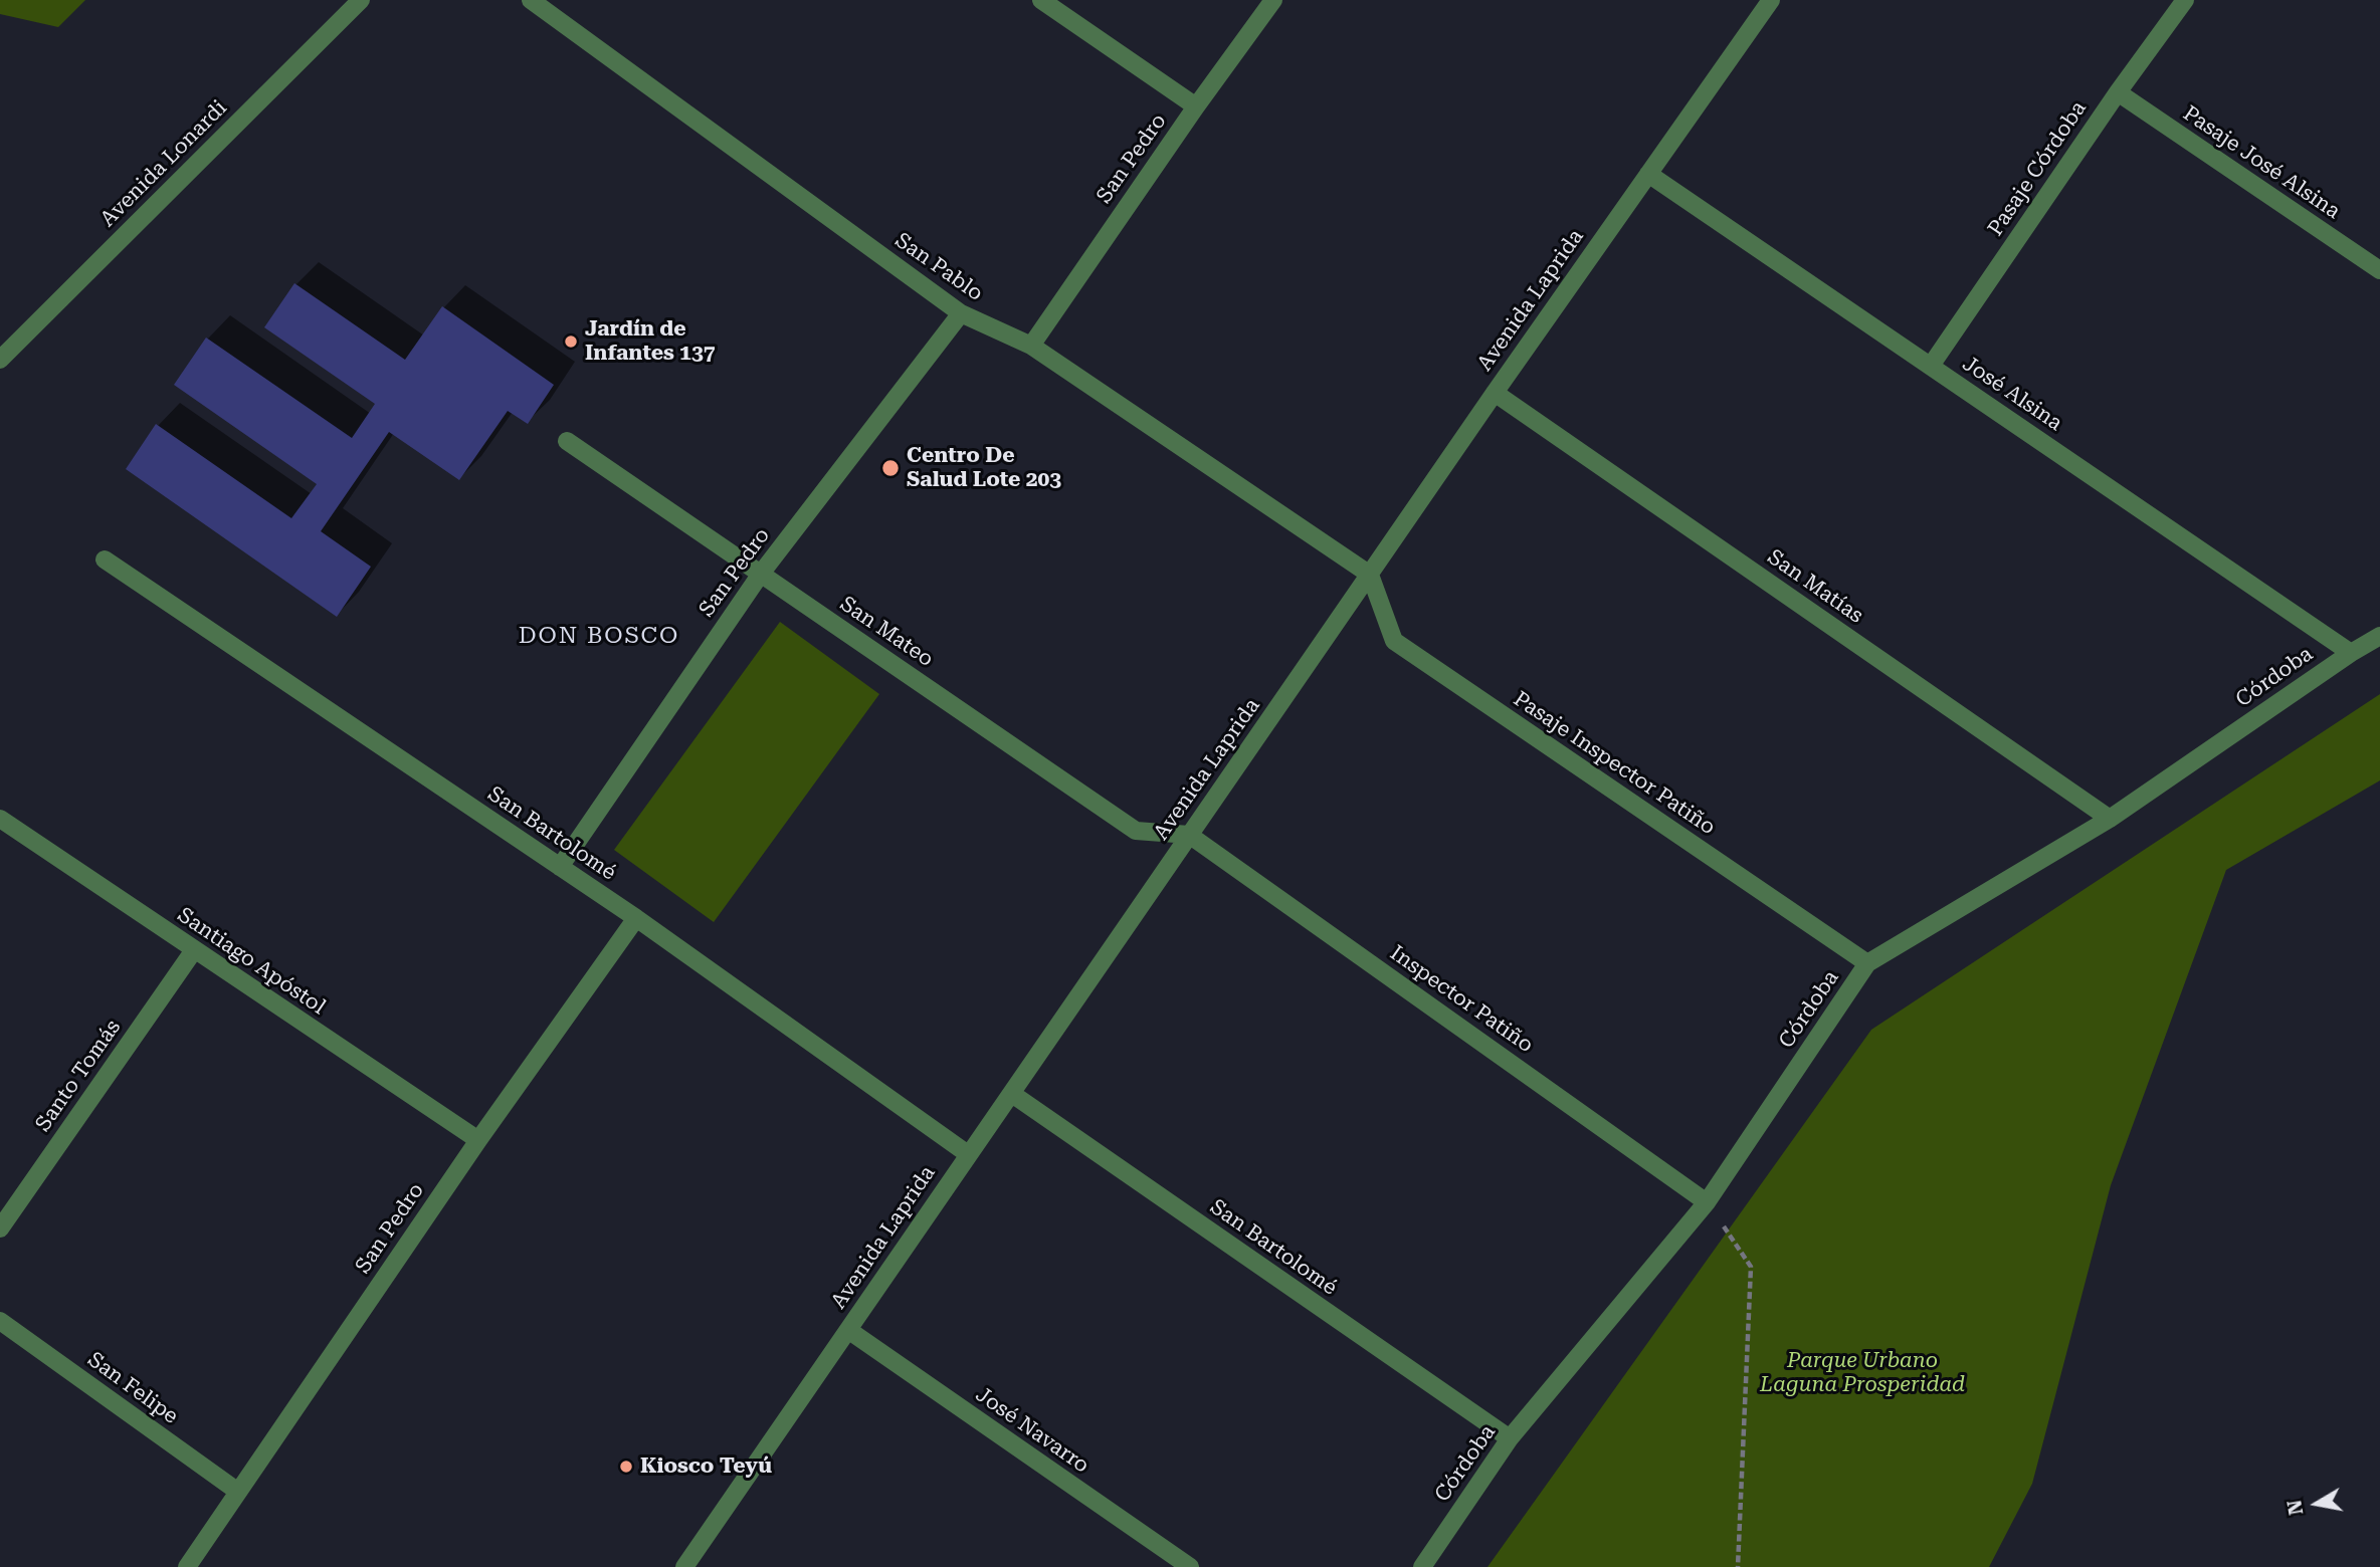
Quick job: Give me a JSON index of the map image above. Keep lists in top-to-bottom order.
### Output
{
  "streets": {
    "street": [
      "San Pedro",
      "Pasaje José Alsina",
      "Avenida Lonardi",
      "Pasaje Córdoba",
      "San Pablo",
      "Avenida Laprida",
      "José Alsina",
      "San Matías",
      "San Mateo",
      "Córdoba",
      "Pasaje Inspector Patiño",
      "San Bartolomé",
      "Santiago Apóstol",
      "Inspector Patiño",
      "Santo Tomás",
      "San Felipe",
      "José Navarro"
    ]
  },
  "crossings": [
    ["San Pedro", "San Pablo"],
    ["San Pedro", "San Mateo"],
    ["San Pedro", "San Bartolomé"],
    ["San Pedro", "Santiago Apóstol"],
    ["San Pedro", "San Felipe"],
    ["Pasaje José Alsina", "Pasaje Córdoba"],
    ["Pasaje Córdoba", "José Alsina"],
    ["San Pablo", "Avenida Laprida"],
    ["San Pablo", "Pasaje Inspector Patiño"],
    ["Avenida Laprida", "José Alsina"],
    ["Avenida Laprida", "San Matías"],
    ["Avenida Laprida", "San Mateo"],
    ["Avenida Laprida", "Pasaje Inspector Patiño"],
    ["Avenida Laprida", "San Bartolomé"],
    ["Avenida Laprida", "Inspector Patiño"],
    ["Avenida Laprida", "José Navarro"],
    ["José Alsina", "Córdoba"],
    ["San Matías", "Córdoba"],
    ["San Mateo", "Inspector Patiño"],
    ["Córdoba", "Pasaje Inspector Patiño"],
    ["Córdoba", "San Bartolomé"],
    ["Córdoba", "Inspector Patiño"],
    ["Santiago Apóstol", "Santo Tomás"]
  ],
  "districts": ["DON BOSCO"],
  "parks": ["Parque Urbano Laguna Prosperidad"],
  "places": ["Jardín de Infantes 137", "Centro De Salud Lote 203", "Kiosco Teyú"],
  "north": "left"
}
